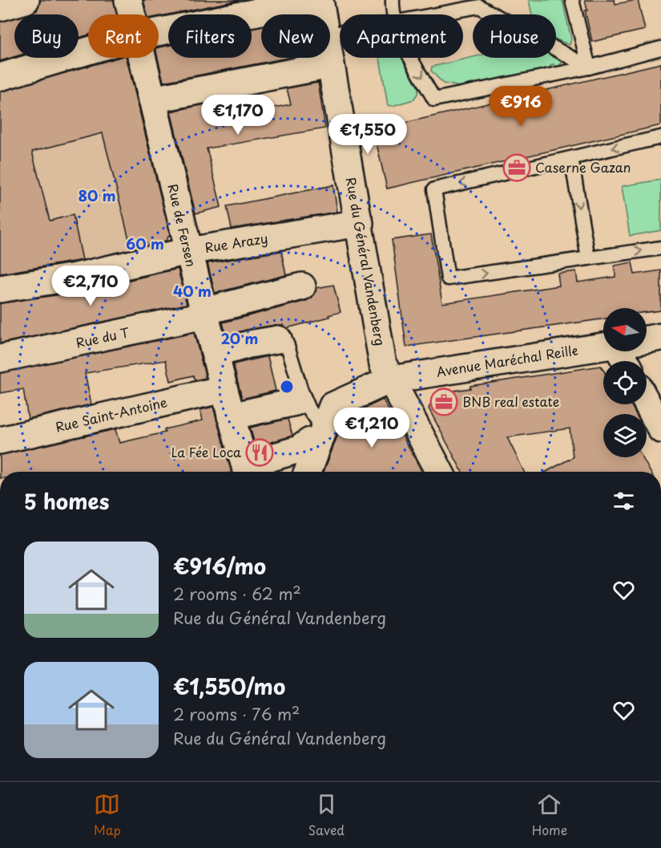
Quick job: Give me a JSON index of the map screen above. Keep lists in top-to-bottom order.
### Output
{
  "streets": {
    "street": [
      "Rue de Fersen",
      "Rue Arazy",
      "Rue du Général Vandenberg",
      "Rue du T",
      "Avenue Maréchal Reille",
      "Rue Saint-Antoine"
    ]
  },
  "crossings": [
    ["Rue de Fersen", "Rue Arazy"],
    ["Rue de Fersen", "Rue du T"],
    ["Rue de Fersen", "Rue Saint-Antoine"],
    ["Rue Arazy", "Rue du Général Vandenberg"],
    ["Rue du Général Vandenberg", "Avenue Maréchal Reille"]
  ],
  "places": {
    "office": ["Caserne Gazan", "BNB real estate"],
    "restaurant": ["La Fée Loca"]
  },
  "north": "left",
  "page": {
    "chip": [
      "Buy",
      "Rent",
      "Filters",
      "New",
      "Apartment",
      "House"
    ],
    "price": [
      "€916",
      "€1,170",
      "€1,550",
      "€2,710",
      "€1,210"
    ],
    "heading": "5 homes",
    "list": [
      {
        "name": "€916/mo",
        "note": "2 rooms · 62 m² · Rue du Général Vandenberg"
      },
      {
        "name": "€1,550/mo",
        "note": "2 rooms · 76 m² · Rue du Général Vandenberg"
      }
    ],
    "tabs": ["Map", "Saved", "Home"]
  },
  "rings": [
    "80 m",
    "60 m",
    "40 m",
    "20 m"
  ]
}
